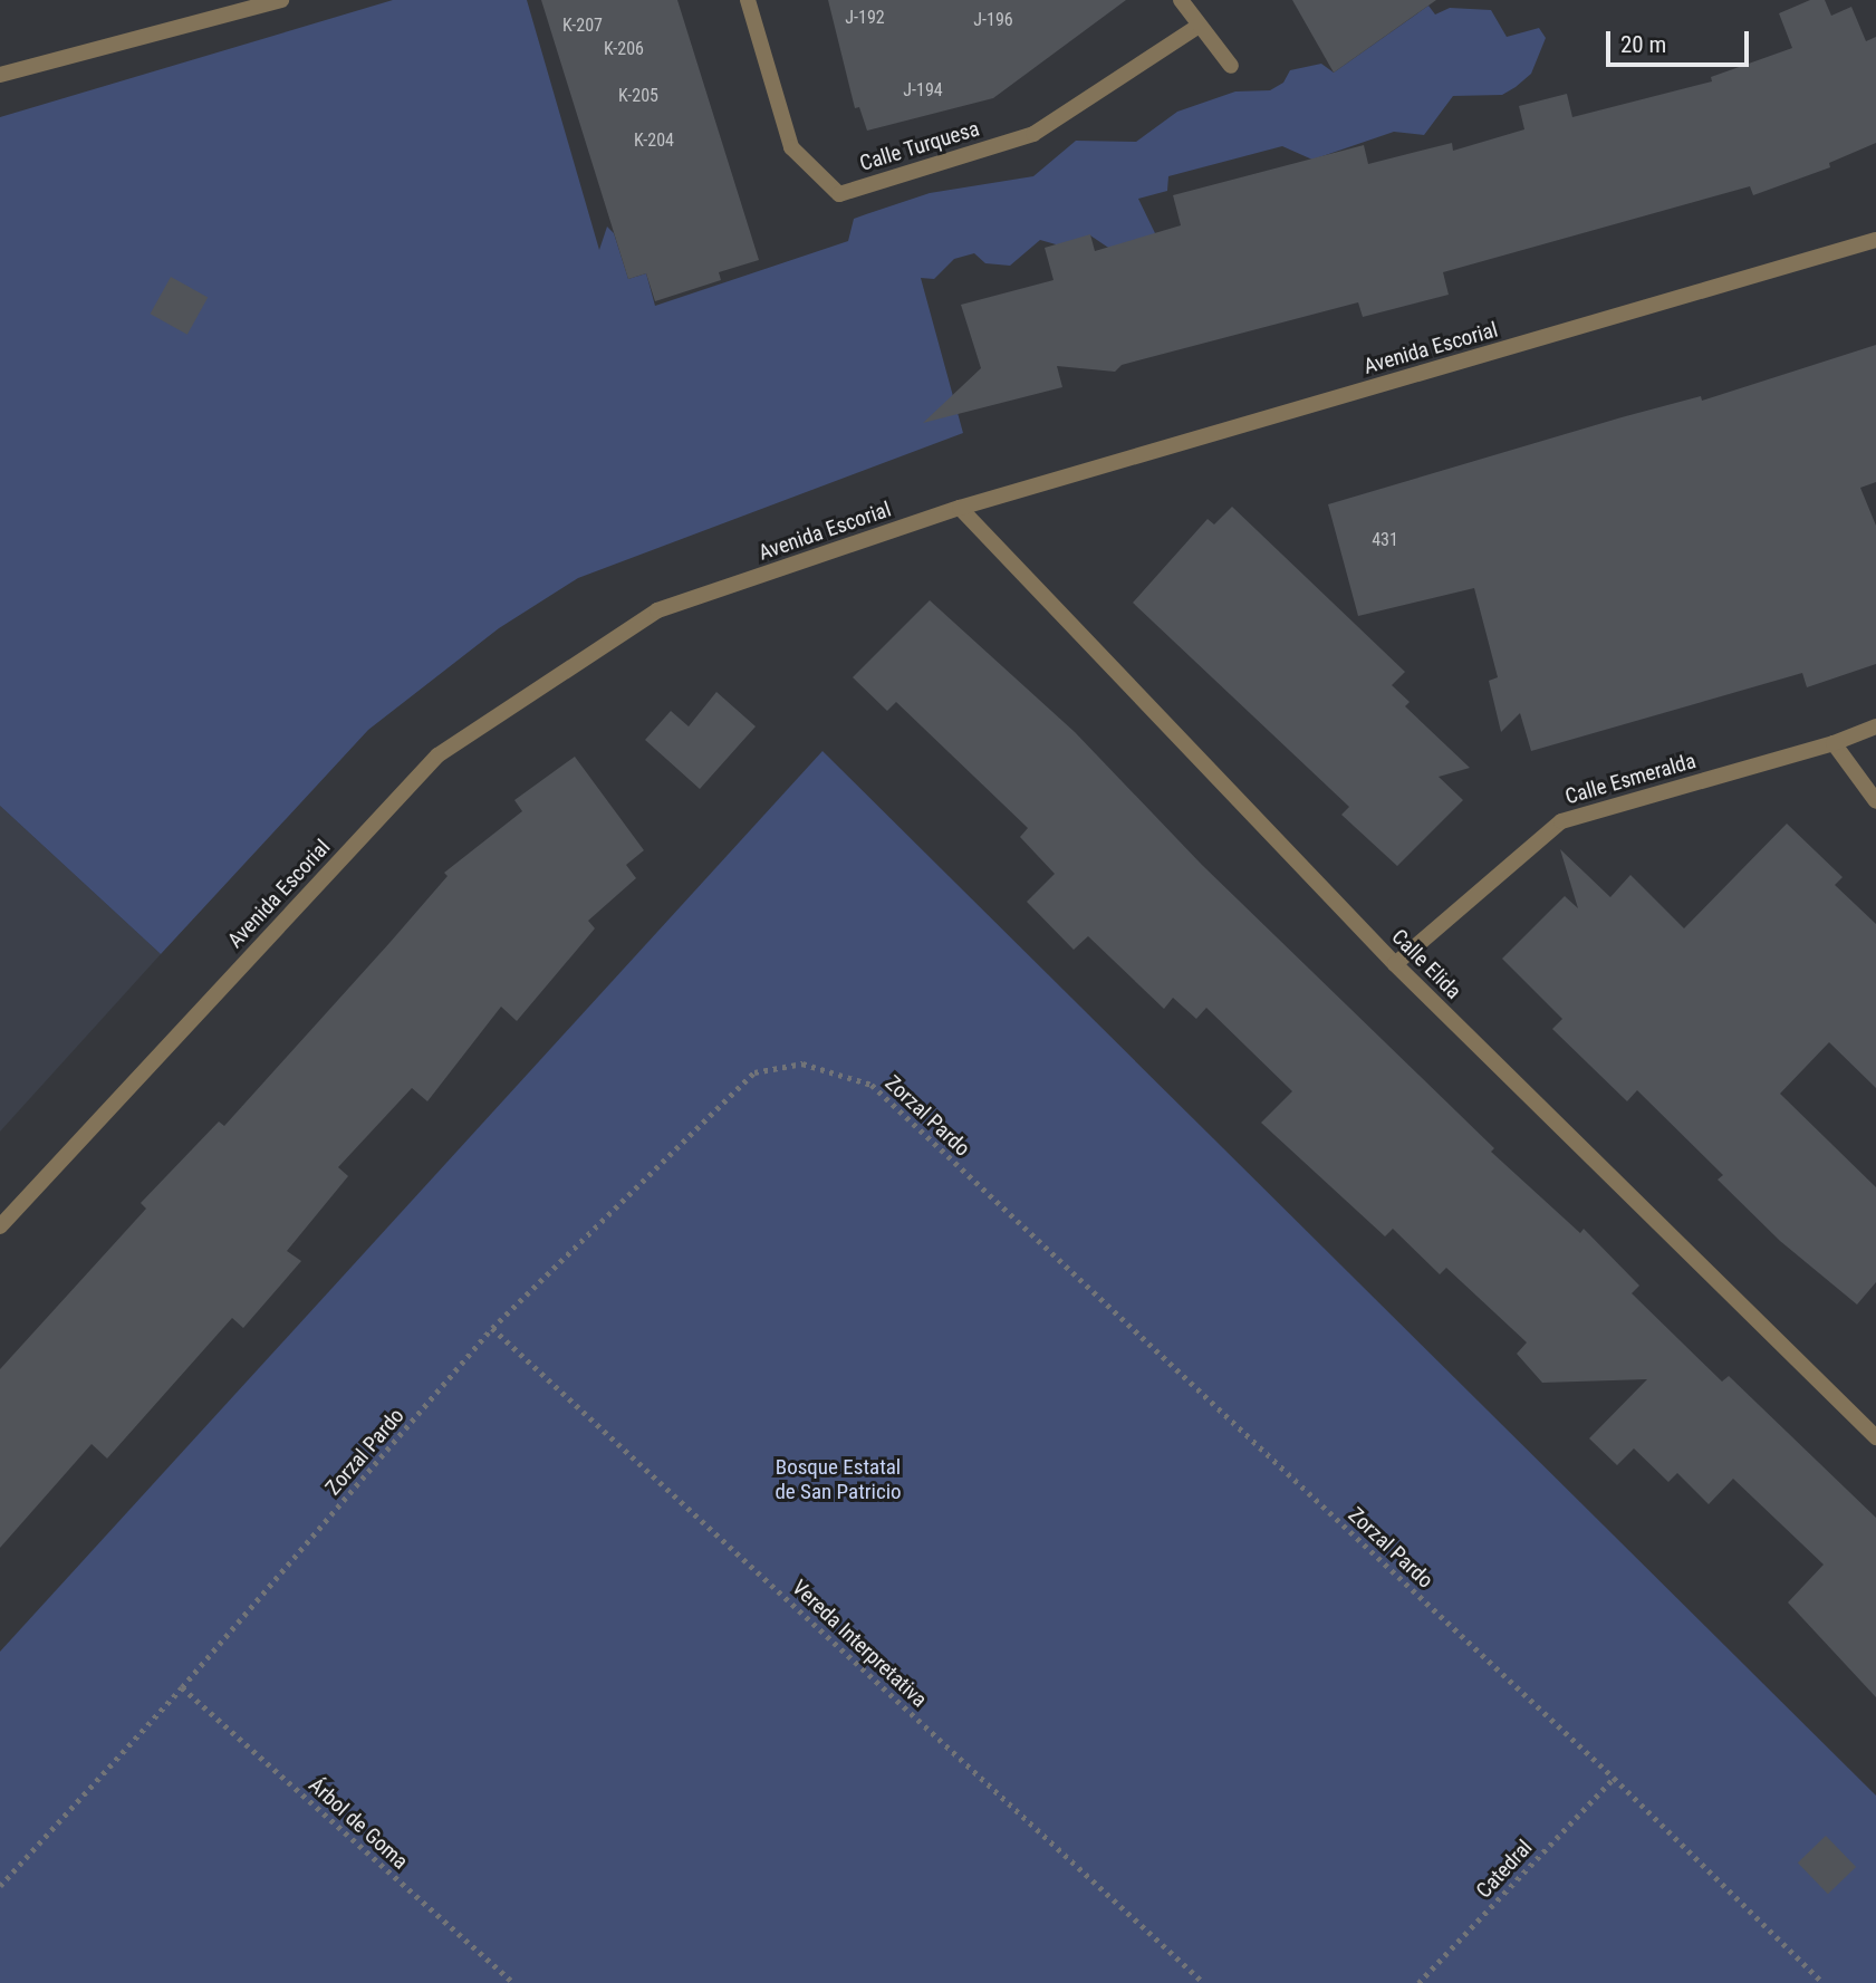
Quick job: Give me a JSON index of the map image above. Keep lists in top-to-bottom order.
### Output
{
  "streets": {
    "street": [
      "Calle Turquesa",
      "Avenida Escorial",
      "Calle Esmeralda",
      "Calle Elida"
    ],
    "path": [
      "Zorzal Pardo",
      "Vereda Interpretativa",
      "Árbol de Goma",
      "Catedral"
    ]
  },
  "crossings": [
    ["Avenida Escorial", "Calle Elida"],
    ["Calle Esmeralda", "Calle Elida"],
    ["Zorzal Pardo", "Vereda Interpretativa"],
    ["Zorzal Pardo", "Árbol de Goma"],
    ["Zorzal Pardo", "Catedral"]
  ],
  "parks": ["Bosque Estatal de San Patricio"],
  "house_numbers": [
    "J-192",
    "J-196",
    "K-207",
    "K-206",
    "J-194",
    "K-205",
    "K-204",
    "431"
  ],
  "scale_bar": "20 m"
}
